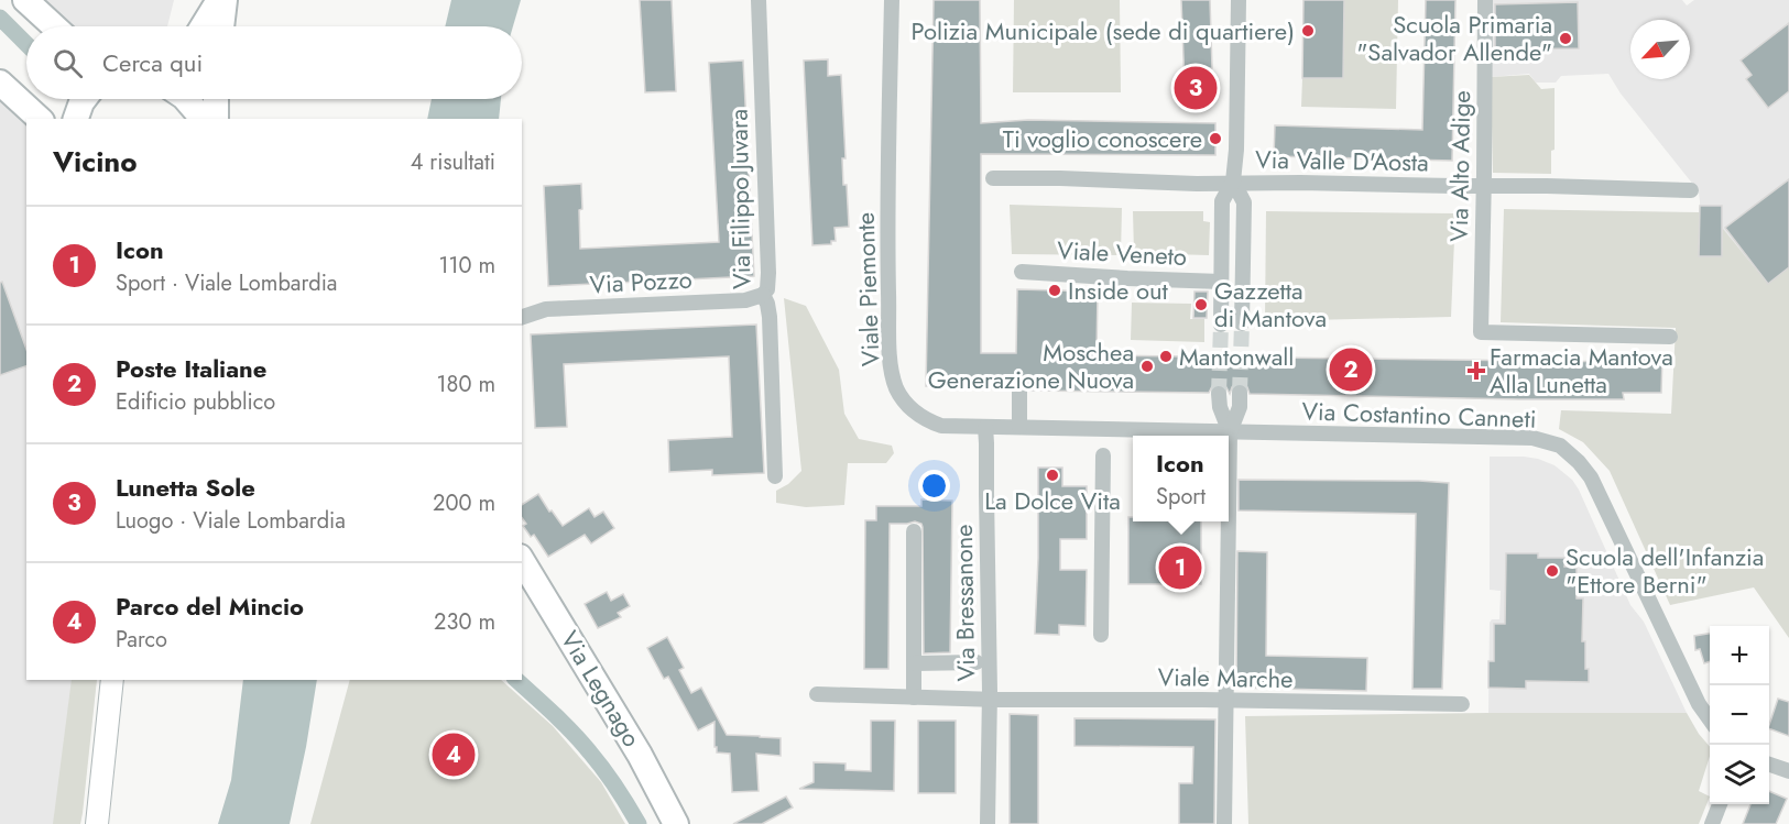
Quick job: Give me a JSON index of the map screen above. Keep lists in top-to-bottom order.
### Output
{
  "streets": {
    "main road": ["Via Legnago"],
    "street": [
      "Via Valle D'Aosta",
      "Via Alto Adige",
      "Via Filippo Juvara",
      "Viale Veneto",
      "Via Pozzo",
      "Viale Piemonte",
      "Via Costantino Canneti",
      "Via Bressanone",
      "Viale Marche"
    ]
  },
  "crossings": [
    ["Via Valle D'Aosta", "Via Alto Adige"],
    ["Via Filippo Juvara", "Via Pozzo"],
    ["Viale Piemonte", "Via Costantino Canneti"],
    ["Viale Piemonte", "Via Bressanone"],
    ["Via Bressanone", "Viale Marche"]
  ],
  "places": {
    "other": [
      "Polizia Municipale (sede di quartiere)",
      "Scuola Primaria \"Salvador Allende\"",
      "Ti voglio conoscere",
      "Inside out",
      "Gazzetta di Mantova",
      "Mantonwall",
      "Moschea Generazione Nuova",
      "La Dolce Vita",
      "Scuola dell'Infanzia \"Ettore Berni\""
    ],
    "health": ["Farmacia Mantova Alla Lunetta"]
  },
  "north": "bottom left",
  "page": {
    "search": "Cerca qui",
    "pins": [
      "3",
      "2",
      "1",
      "4"
    ],
    "heading": ["Vicino", "4 risultati"],
    "list": [
      {
        "mark": "1",
        "name": "Icon",
        "note": "Sport · Viale Lombardia",
        "value": "110 m"
      },
      {
        "mark": "2",
        "name": "Poste Italiane",
        "note": "Edificio pubblico",
        "value": "180 m"
      },
      {
        "mark": "3",
        "name": "Lunetta Sole",
        "note": "Luogo · Viale Lombardia",
        "value": "200 m"
      },
      {
        "mark": "4",
        "name": "Parco del Mincio",
        "note": "Parco",
        "value": "230 m"
      }
    ],
    "popup": ["Icon", "Sport"],
    "map_buttons": ["+", "−"]
  }
}
